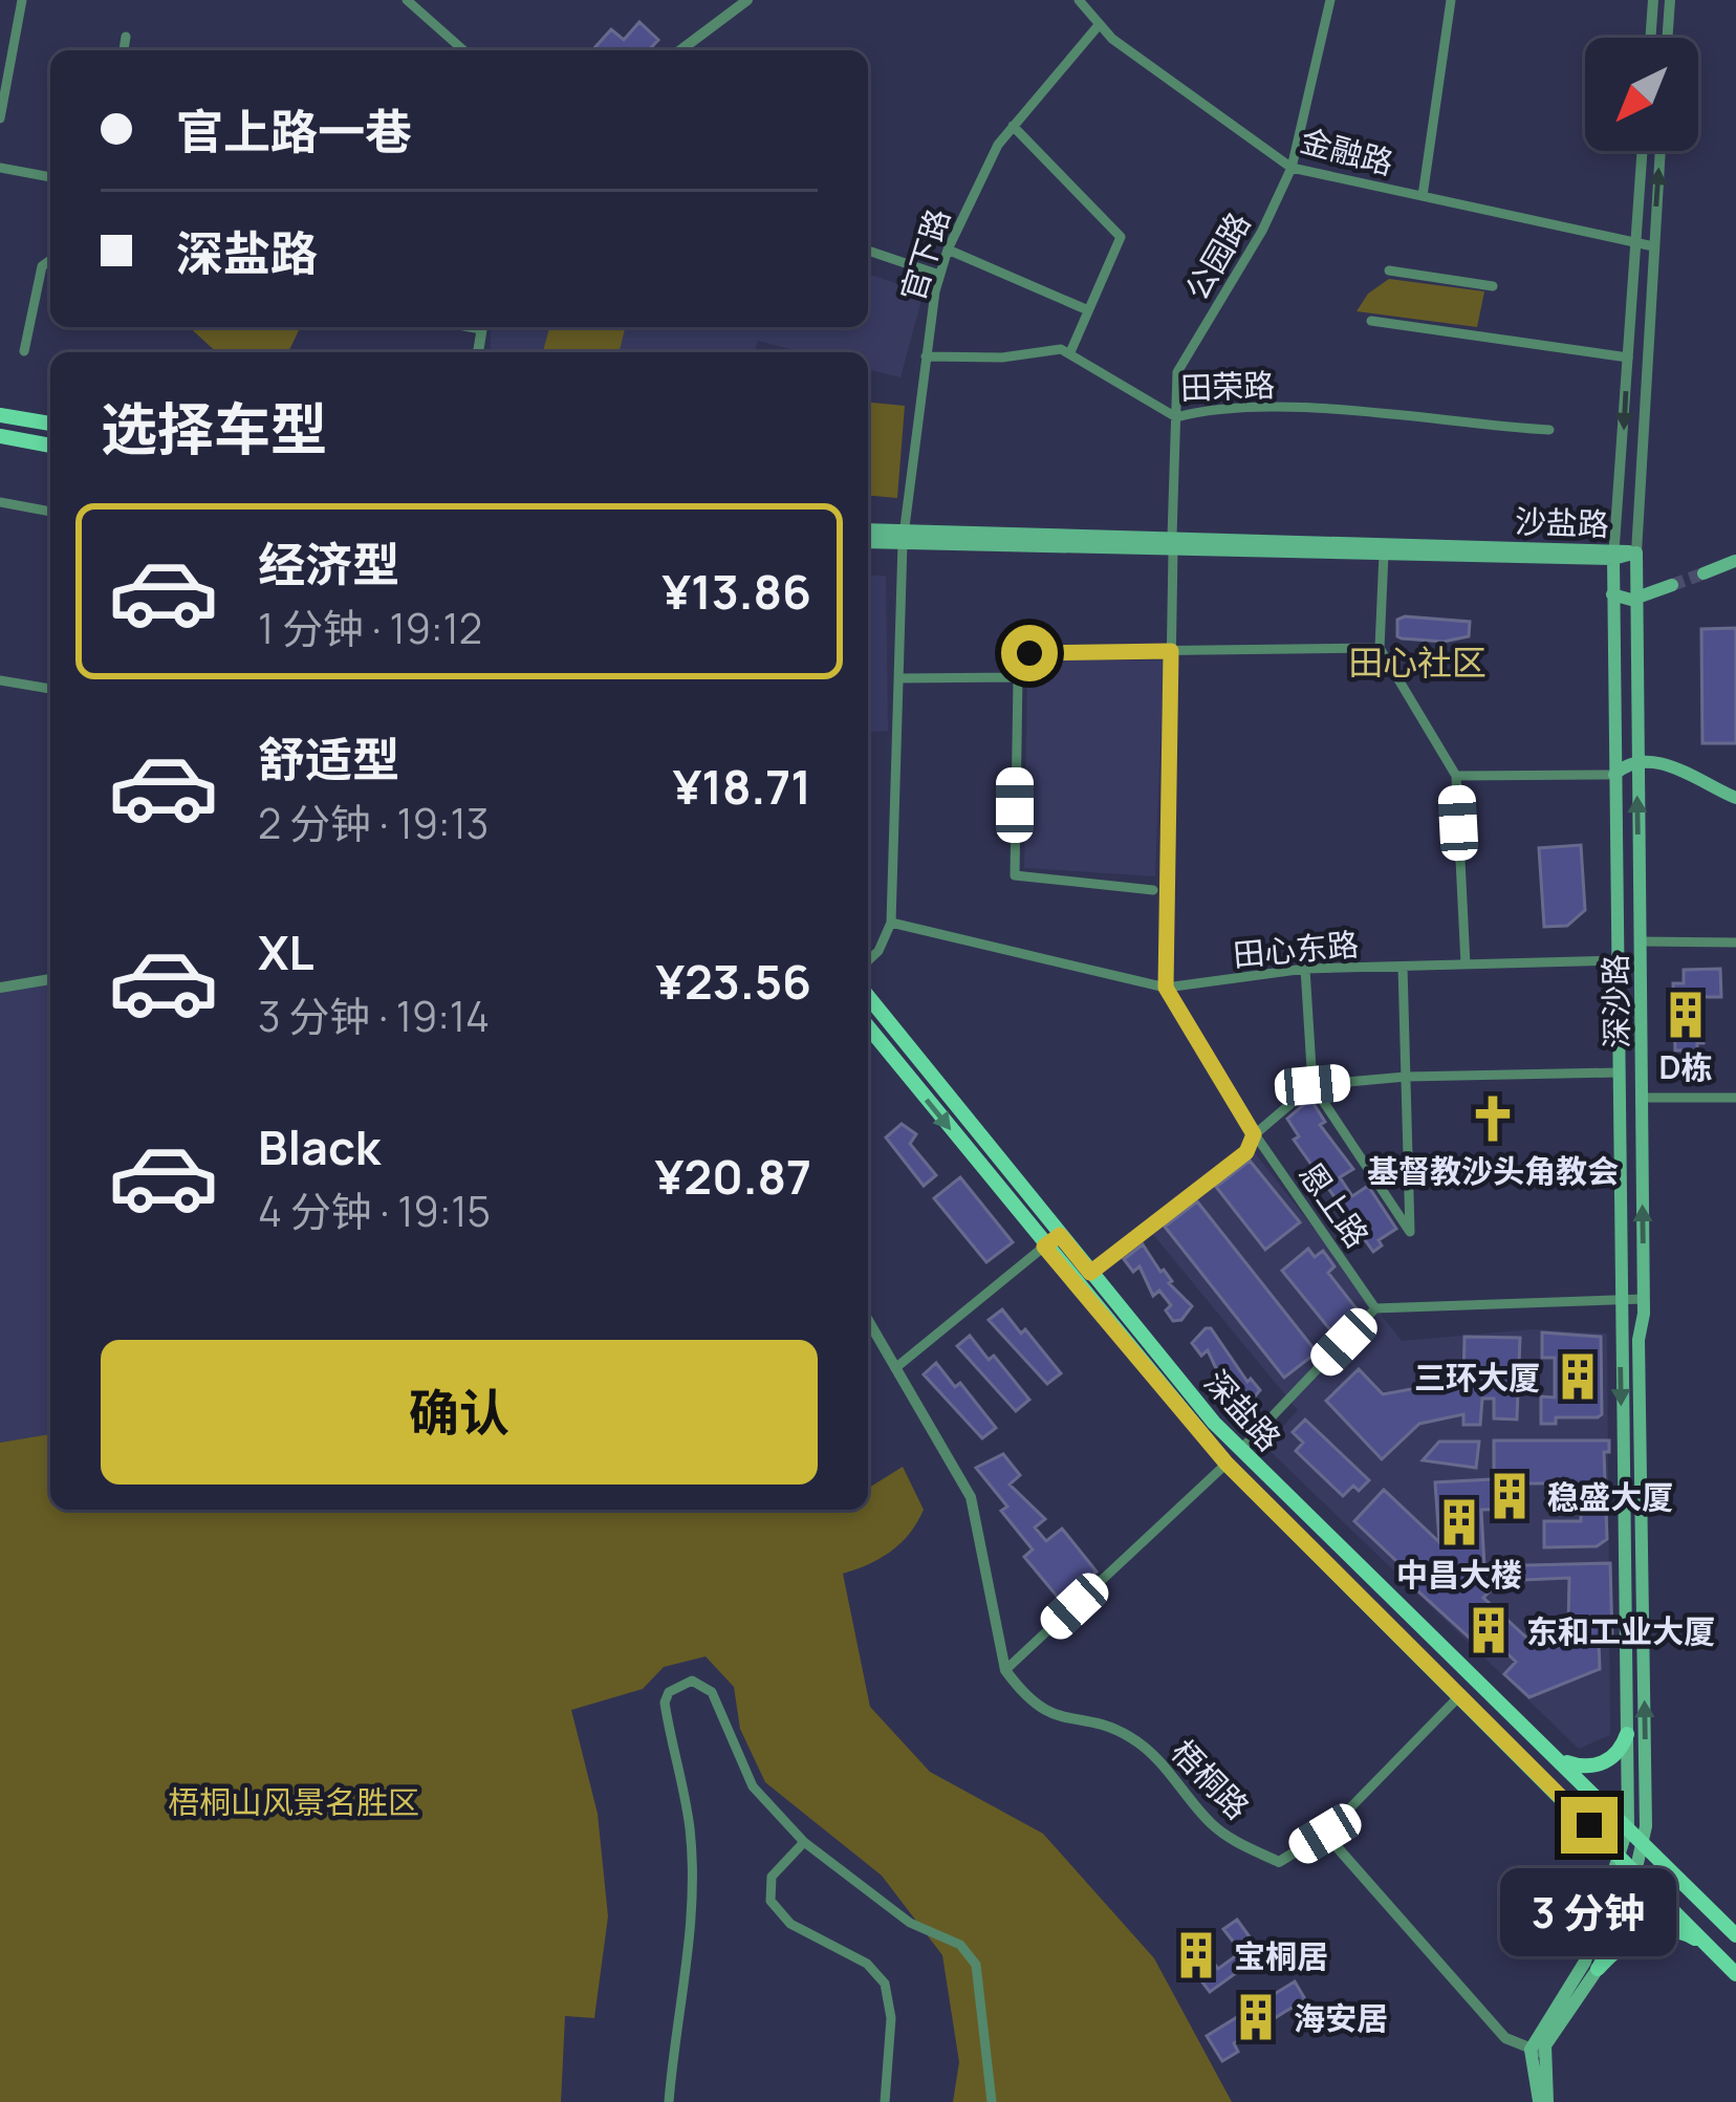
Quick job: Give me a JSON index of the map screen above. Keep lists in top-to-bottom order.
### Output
{
  "streets": {
    "main road": ["沙盐路", "深沙路", "深盐路"],
    "street": [
      "金融路",
      "官下路",
      "公园路",
      "田荣路",
      "田心东路",
      "恩上路",
      "梧桐路"
    ]
  },
  "crossings": [
    ["金融路", "官下路"],
    ["金融路", "公园路"],
    ["金融路", "深沙路"],
    ["官下路", "沙盐路"],
    ["官下路", "田心东路"],
    ["公园路", "田荣路"],
    ["公园路", "沙盐路"],
    ["沙盐路", "深沙路"],
    ["田心东路", "深沙路"],
    ["田心东路", "恩上路"],
    ["深沙路", "深盐路"]
  ],
  "districts": ["田心社区"],
  "parks": ["梧桐山风景名胜区"],
  "places": {
    "building": [
      "D栋",
      "三环大厦",
      "稳盛大厦",
      "中昌大楼",
      "东和工业大厦",
      "宝桐居",
      "海安居"
    ],
    "church": ["基督教沙头角教会"]
  },
  "north": "bottom left",
  "page": {
    "banner": ["官上路一巷", "深盐路"],
    "heading": "选择车型",
    "list": [
      {
        "name": "经济型",
        "note": "1 分钟 · 19:12",
        "value": "¥13.86"
      },
      {
        "name": "舒适型",
        "note": "2 分钟 · 19:13",
        "value": "¥18.71"
      },
      {
        "name": "XL",
        "note": "3 分钟 · 19:14",
        "value": "¥23.56"
      },
      {
        "name": "Black",
        "note": "4 分钟 · 19:15",
        "value": "¥20.87"
      }
    ],
    "buttons": "确认",
    "bubble": "3 分钟"
  }
}
